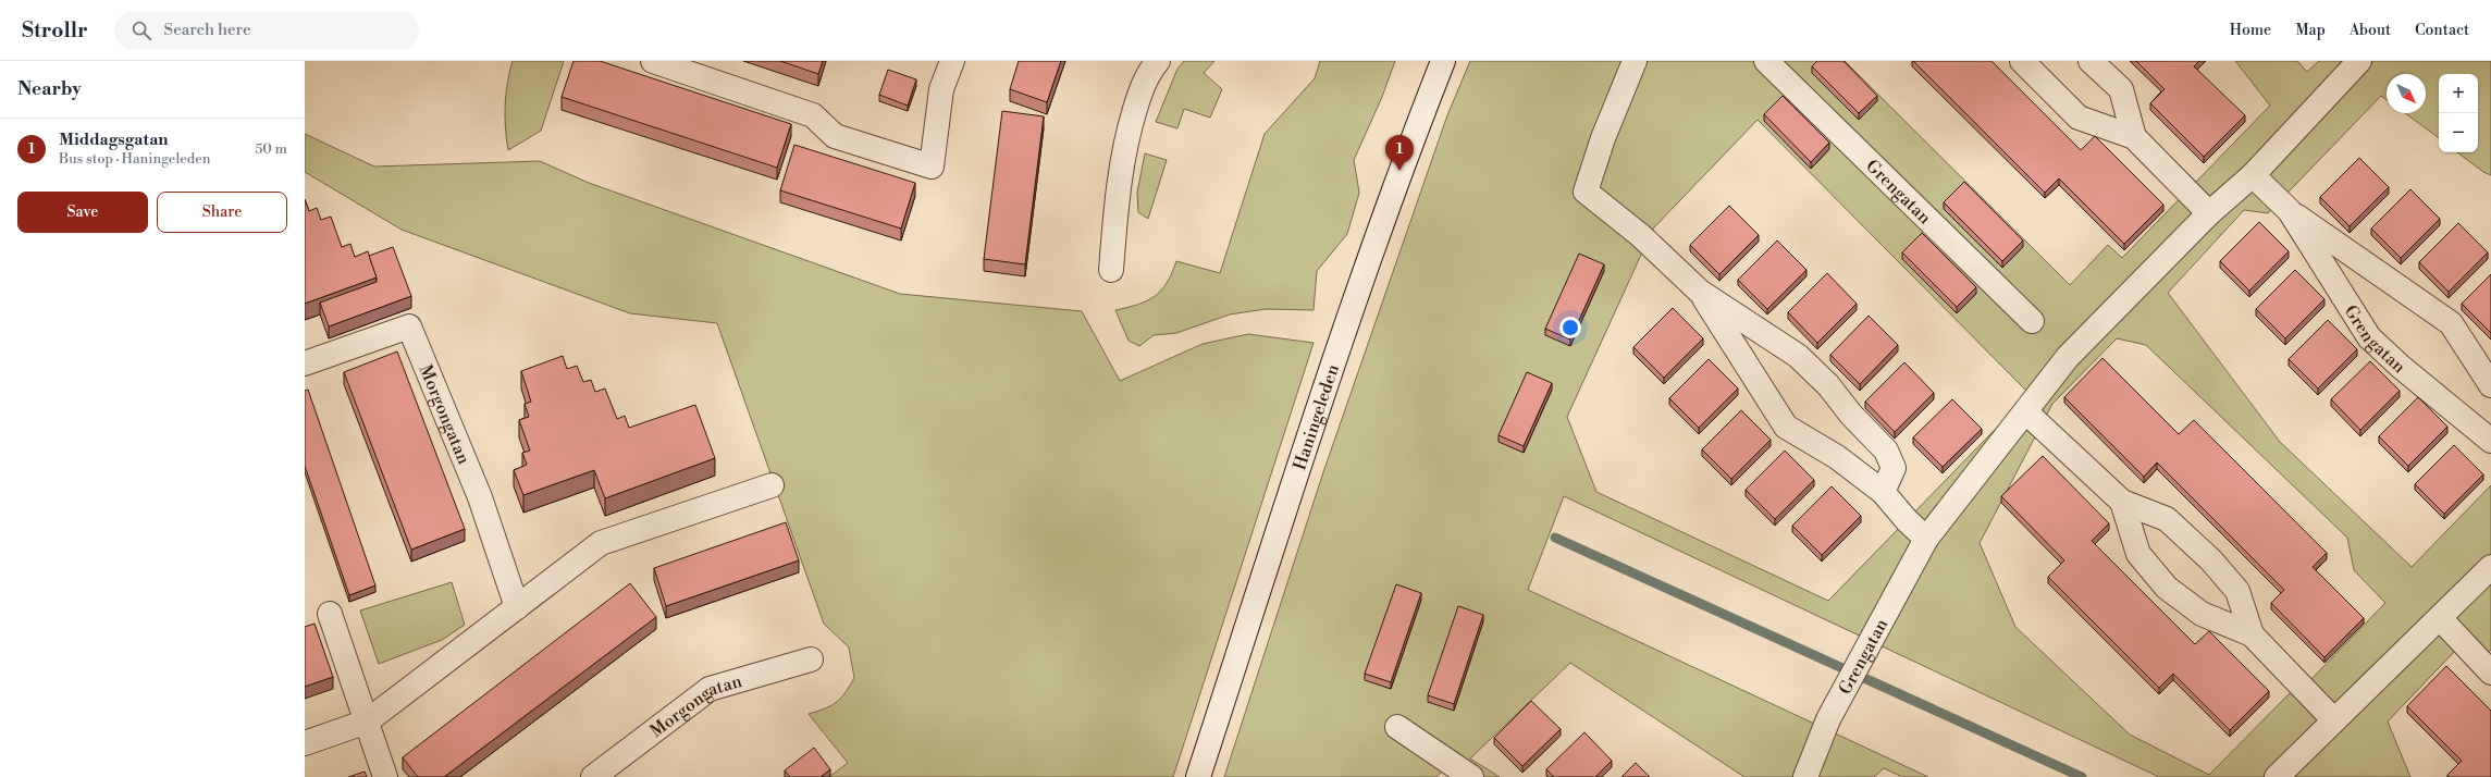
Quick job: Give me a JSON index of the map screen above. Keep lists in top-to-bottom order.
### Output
{
  "streets": {
    "street": ["Grengatan", "Morgongatan", "Haningeleden"]
  },
  "north": "bottom right",
  "page": {
    "header": "Strollr",
    "search": "Search here",
    "nav": [
      "Home",
      "Map",
      "About",
      "Contact"
    ],
    "heading": "Nearby",
    "map_buttons": ["+", "−"],
    "list": [
      {
        "mark": "1",
        "name": "Middagsgatan",
        "note": "Bus stop · Haningeleden",
        "value": "50 m"
      }
    ],
    "pins": "1",
    "buttons": ["Save", "Share"]
  }
}
